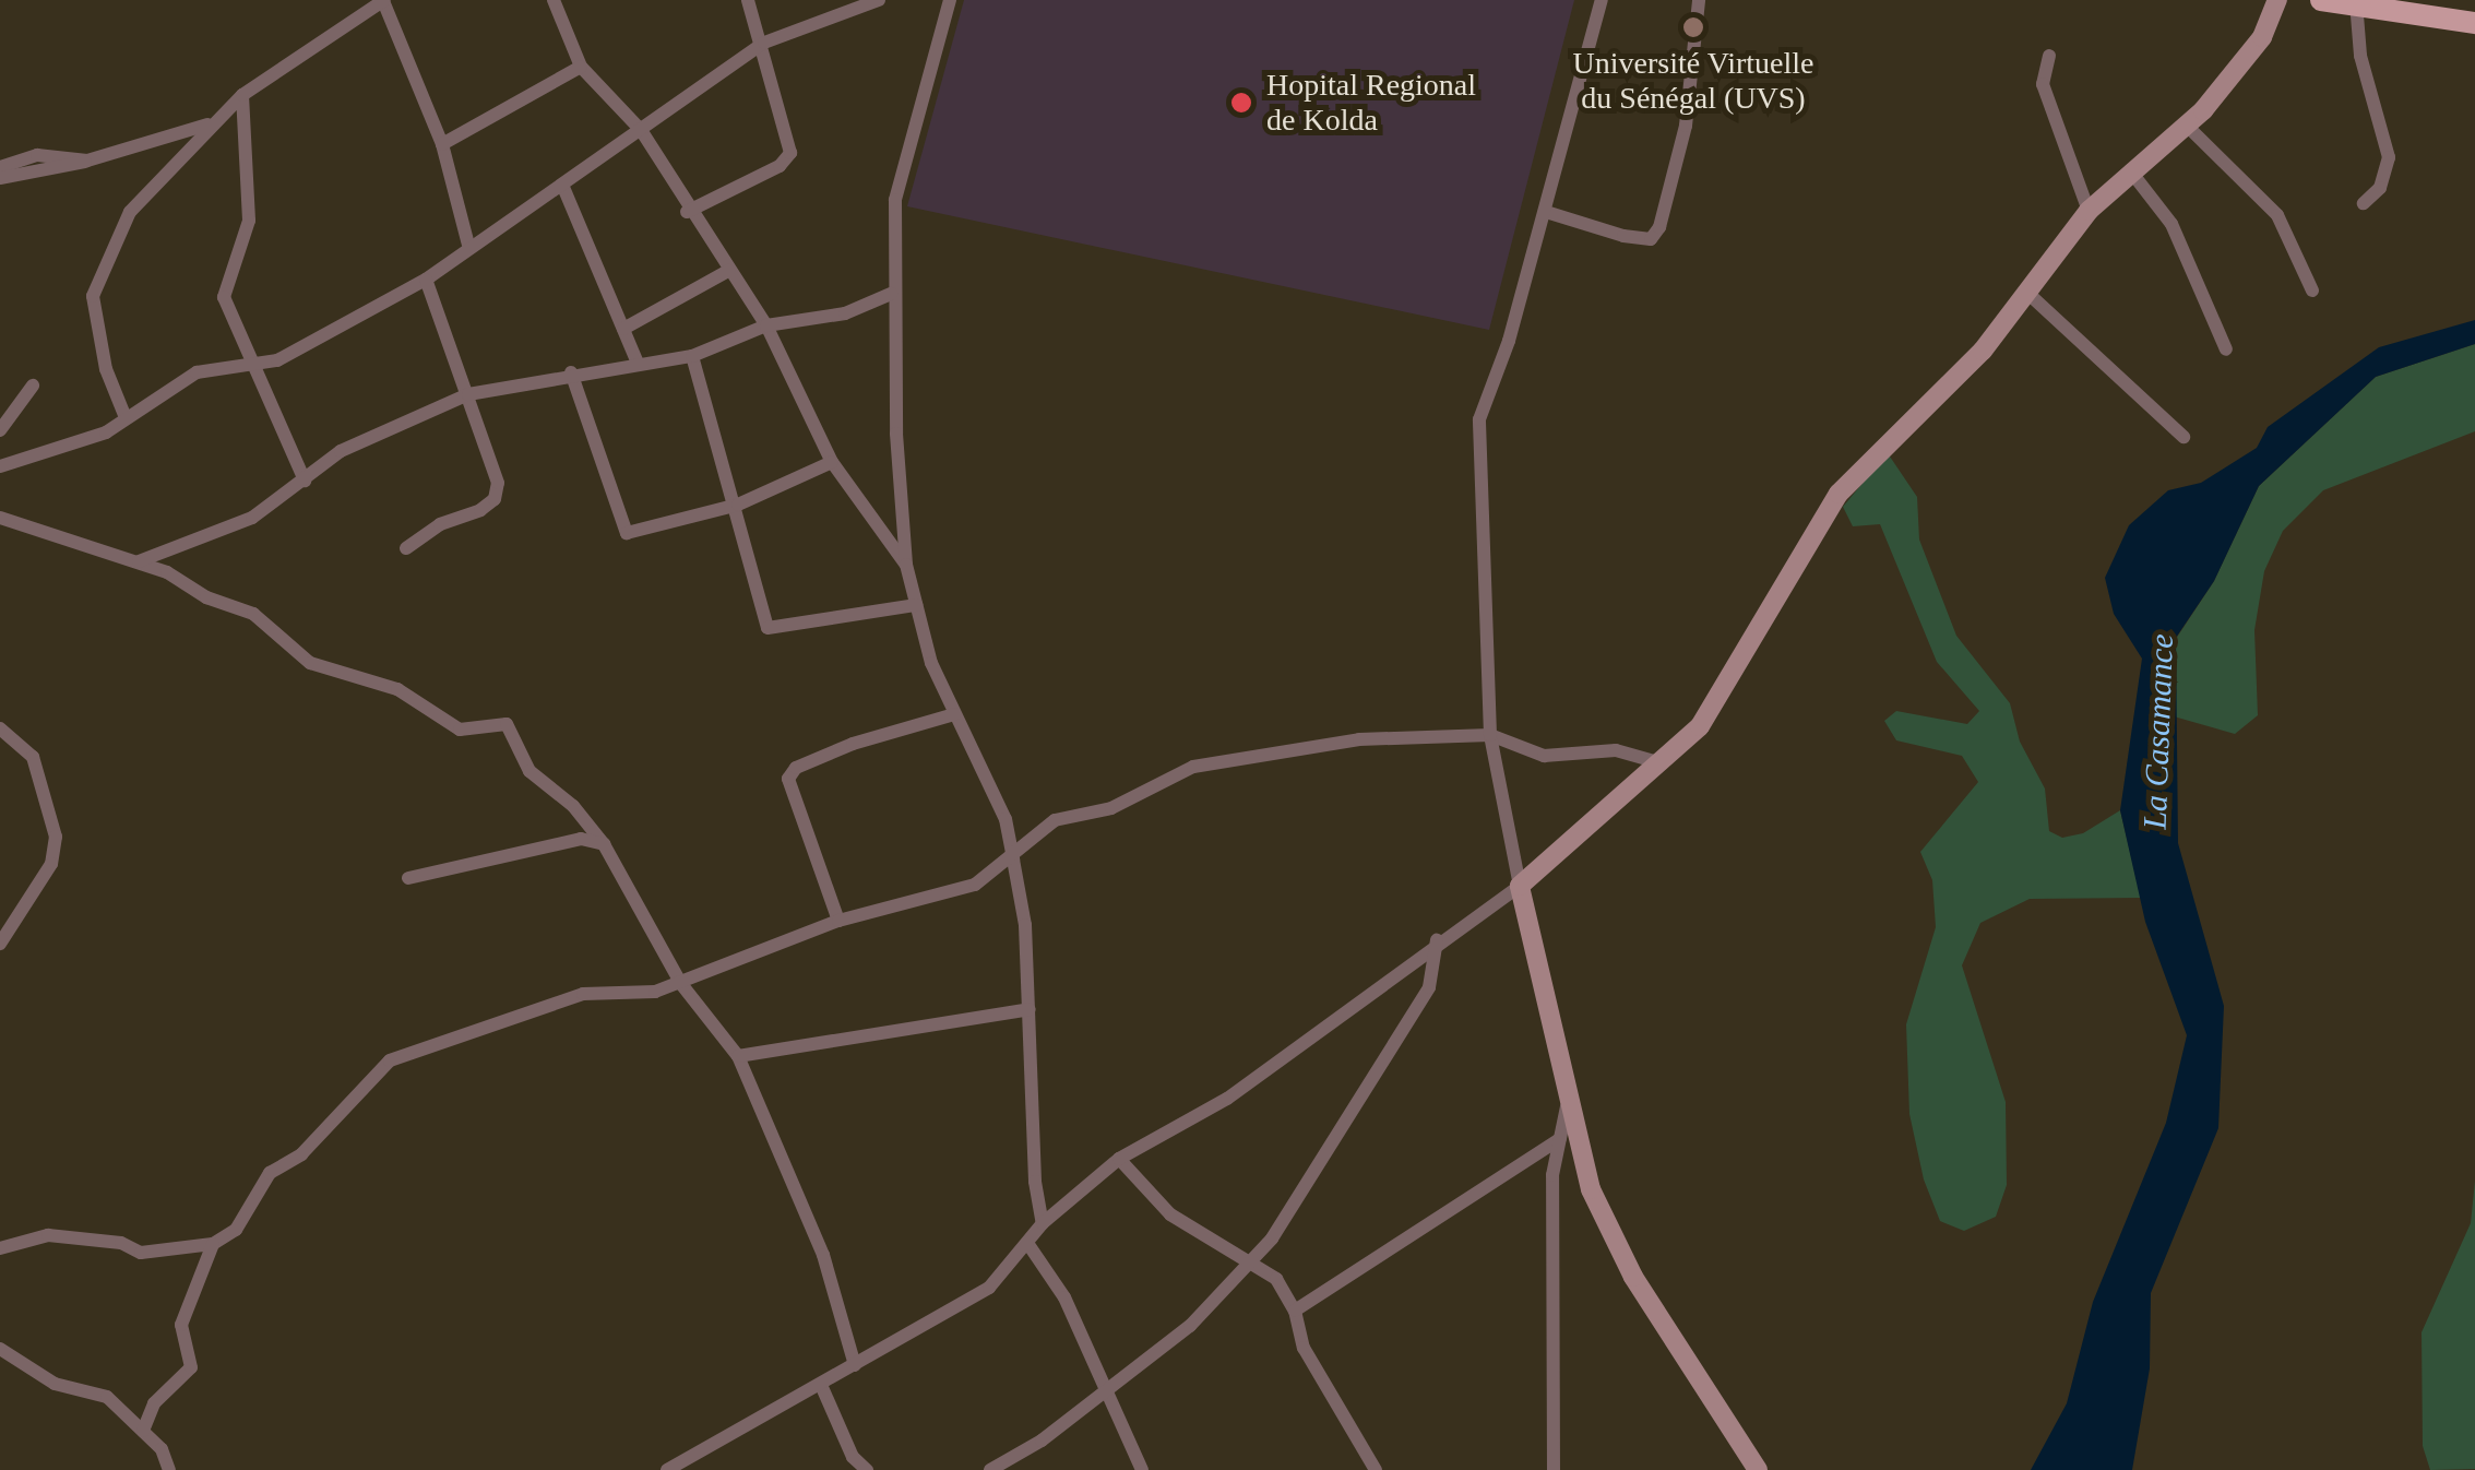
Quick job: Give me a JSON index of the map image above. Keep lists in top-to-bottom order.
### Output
{
  "water": ["La Casamance"],
  "places": ["Université Virtuelle du Sénégal (UVS)", "Hopital Regional de Kolda"]
}
